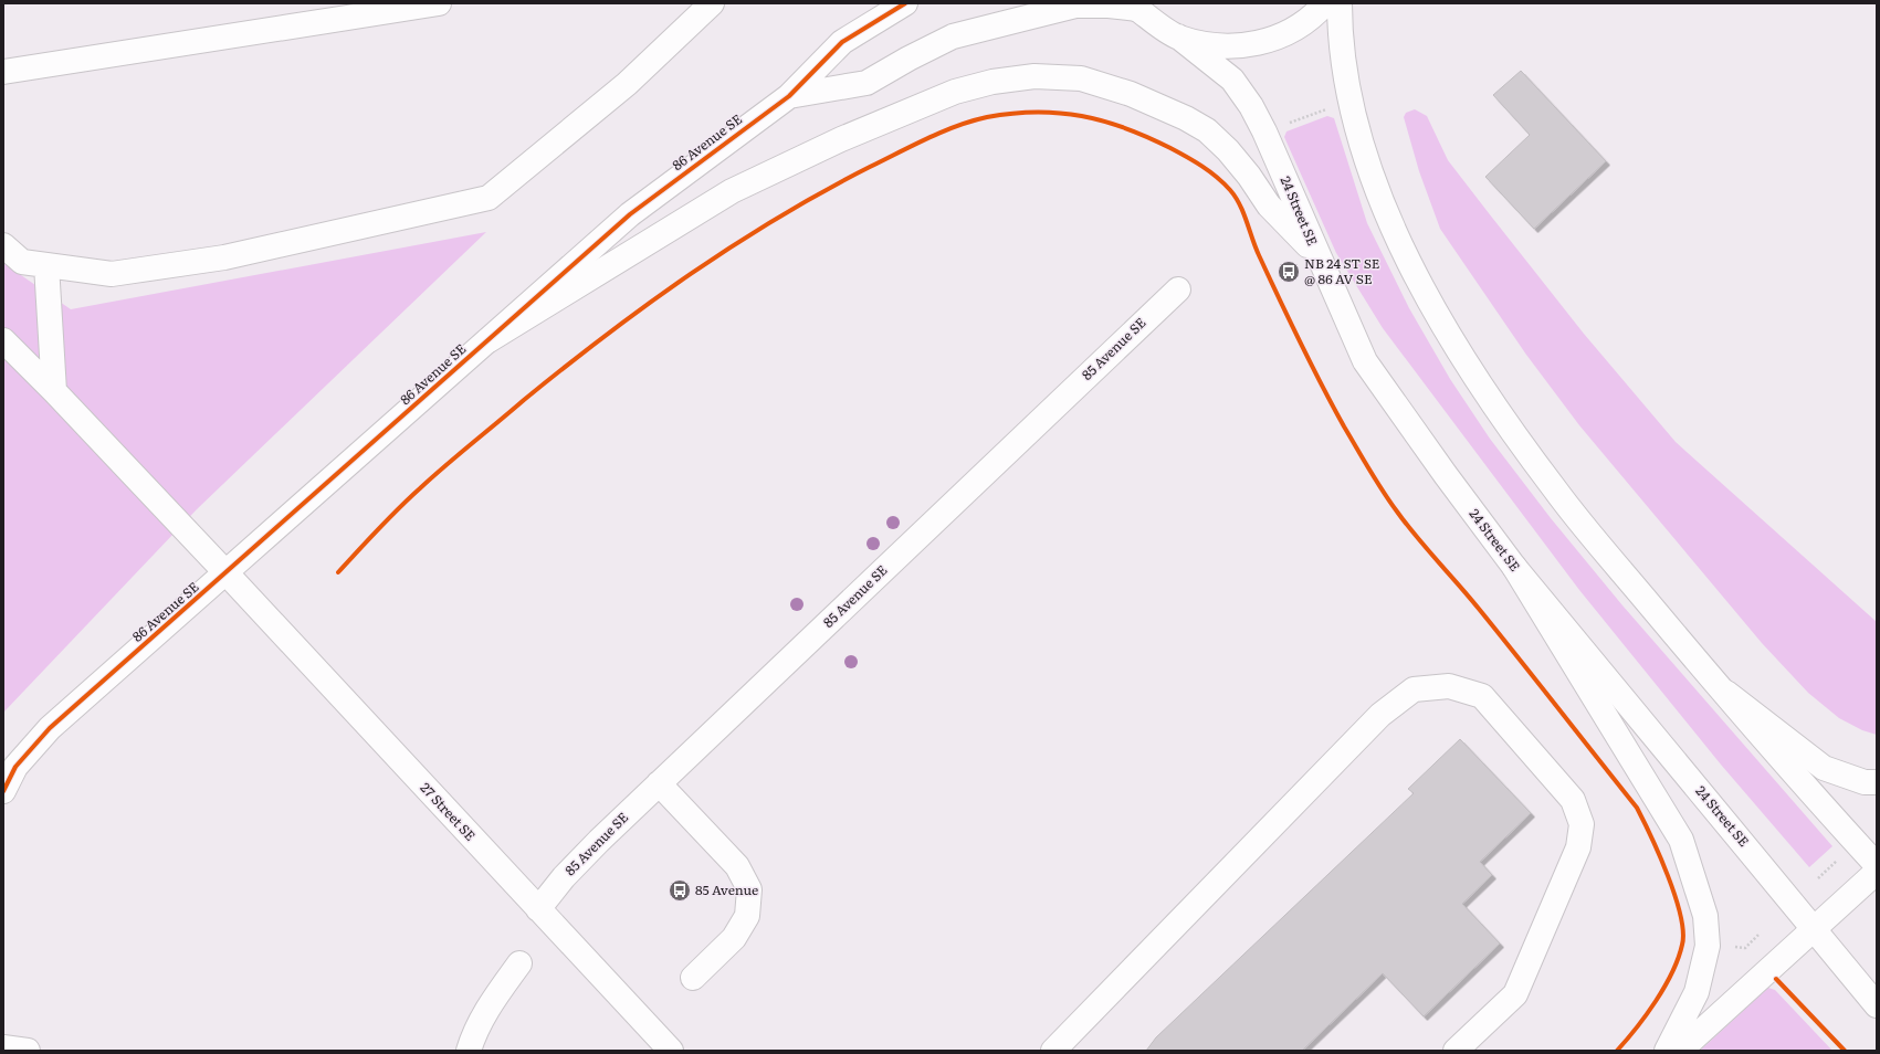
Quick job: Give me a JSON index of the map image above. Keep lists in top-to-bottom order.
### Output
{
  "streets": {
    "main road": [
      "86 Avenue SE",
      "24 Street SE",
      "85 Avenue SE",
      "27 Street SE"
    ]
  },
  "crossings": [
    ["86 Avenue SE", "24 Street SE"],
    ["86 Avenue SE", "27 Street SE"],
    ["85 Avenue SE", "27 Street SE"]
  ],
  "places": {
    "bus stop": ["NB 24 ST SE @ 86 AV SE", "85 Avenue"]
  }
}
